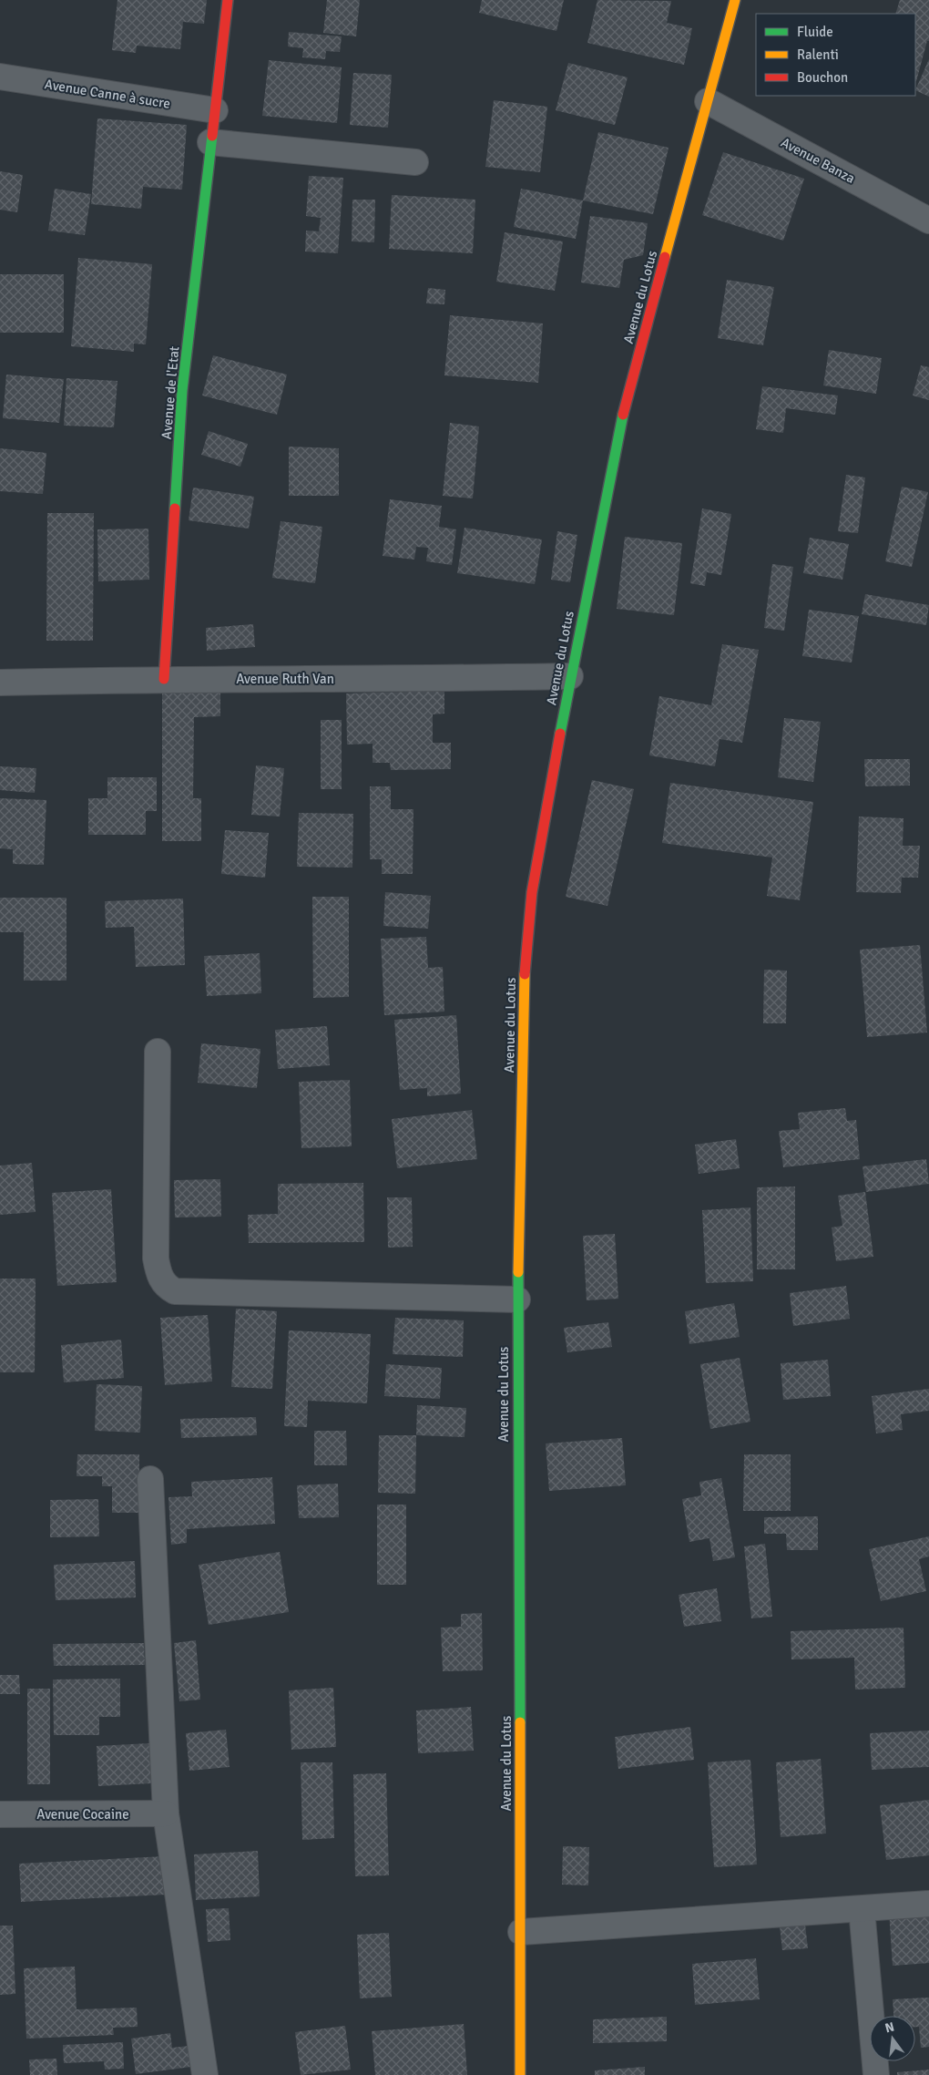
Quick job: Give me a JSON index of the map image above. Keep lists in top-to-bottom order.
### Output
{
  "streets": {
    "street": [
      "Avenue Canne à sucre",
      "Avenue Banza",
      "Avenue du Lotus",
      "Avenue de l'Etat",
      "Avenue Ruth Van",
      "Avenue Cocaine"
    ]
  },
  "crossings": [
    ["Avenue Canne à sucre", "Avenue de l'Etat"],
    ["Avenue Banza", "Avenue du Lotus"],
    ["Avenue du Lotus", "Avenue Ruth Van"],
    ["Avenue de l'Etat", "Avenue Ruth Van"]
  ],
  "legend": ["Fluide", "Ralenti", "Bouchon"],
  "north": "top"
}
